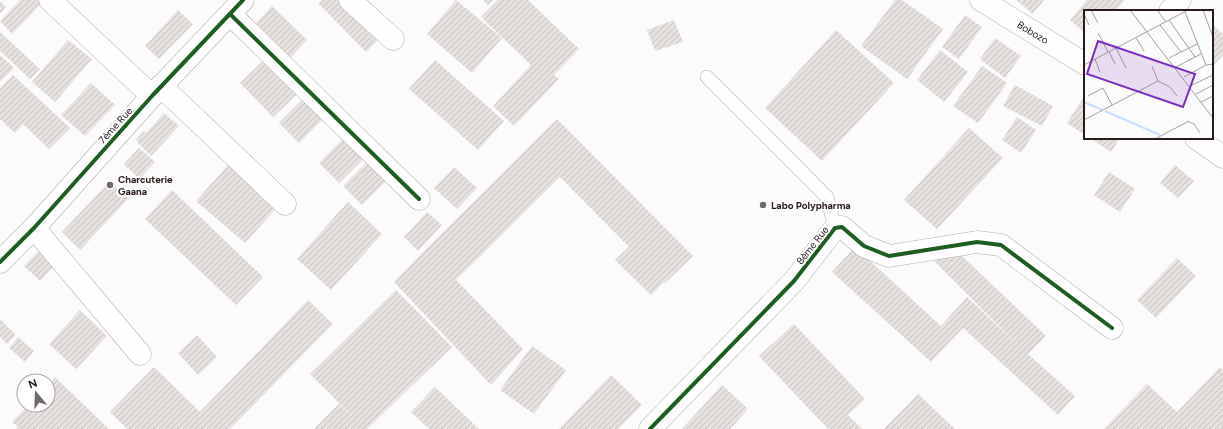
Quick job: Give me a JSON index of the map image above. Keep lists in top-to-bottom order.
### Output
{
  "streets": {
    "street": ["Bobozo", "7ème Rue", "8ème Rue"]
  },
  "places": ["Charcuterie Gaana", "Labo Polypharma"],
  "north": "top"
}
